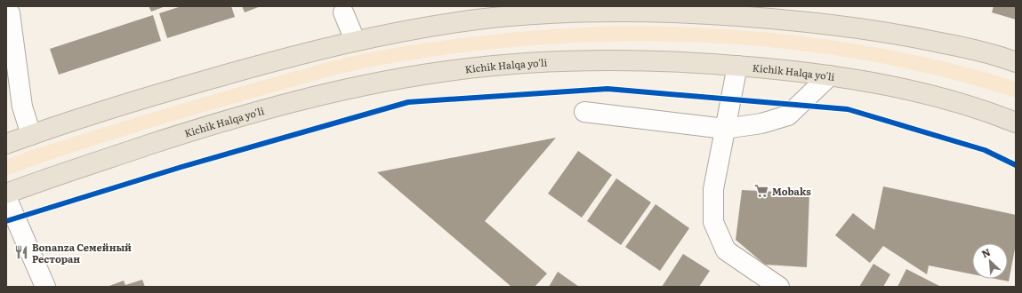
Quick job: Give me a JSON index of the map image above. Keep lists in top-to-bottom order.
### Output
{
  "streets": {
    "highway": ["Kichik Halqa yo'li"]
  },
  "places": {
    "supermarket": ["Mobaks"],
    "restaurant": ["Bonanza Семейный Ресторан"]
  },
  "north": "top left"
}
